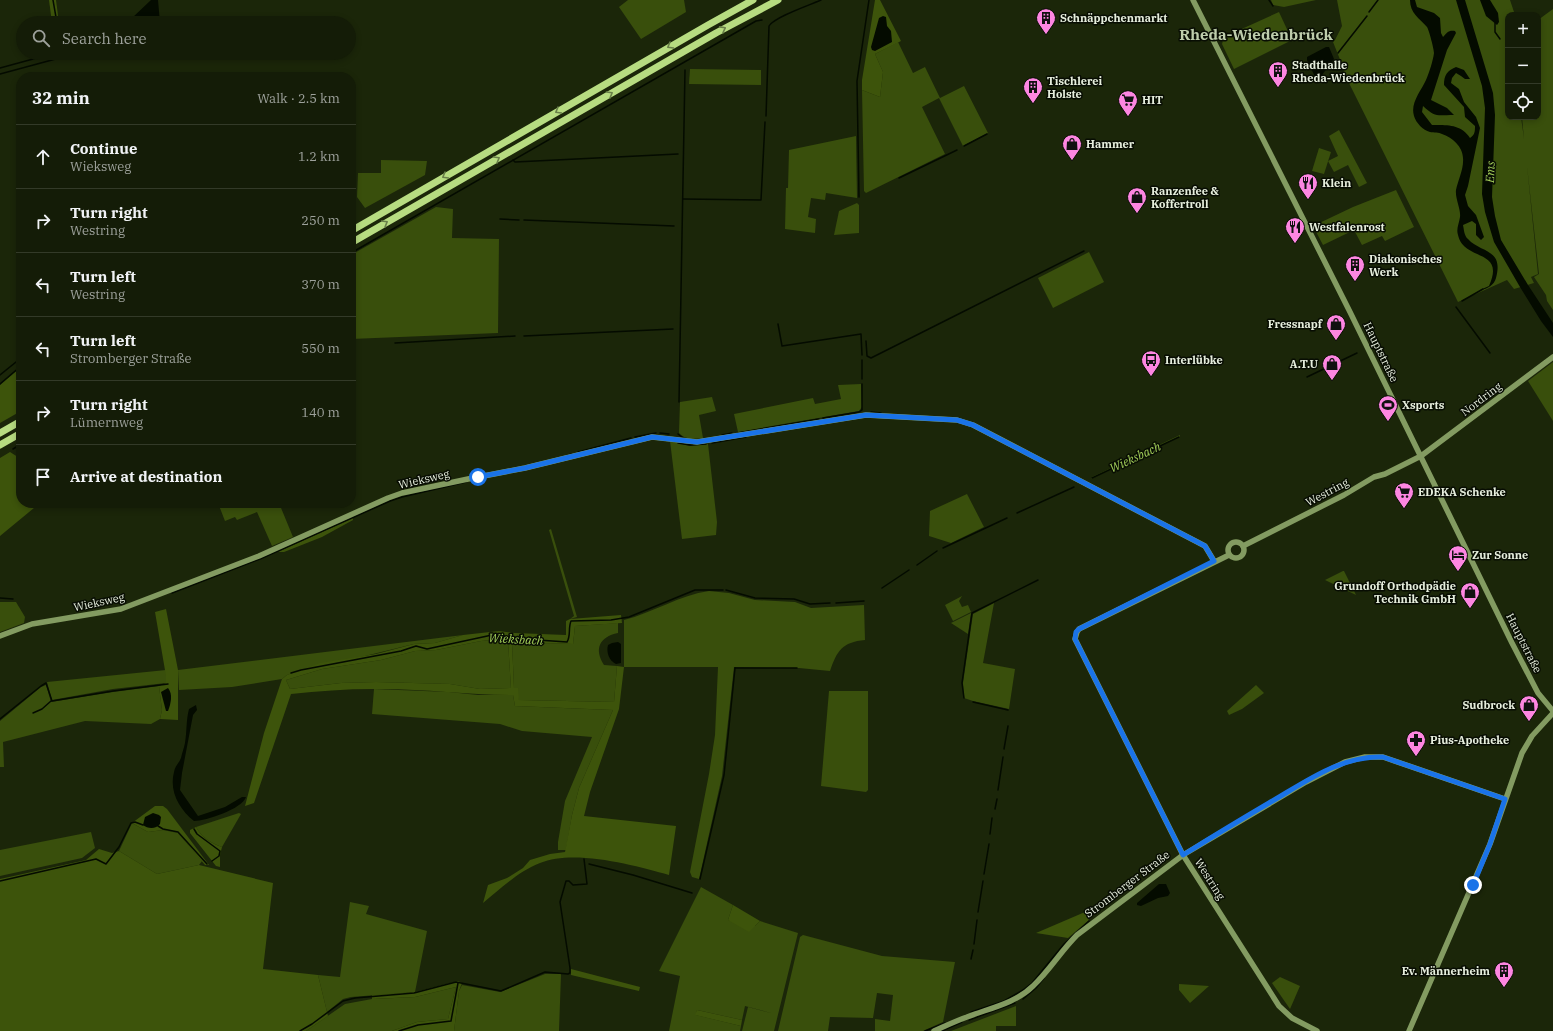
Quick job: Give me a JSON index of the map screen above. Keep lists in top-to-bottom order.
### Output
{
  "streets": {
    "street": [
      "Hauptstraße",
      "Nordring",
      "Wieksweg",
      "Westring",
      "Stromberger Straße"
    ]
  },
  "crossings": [
    ["Hauptstraße", "Nordring"],
    ["Hauptstraße", "Westring"],
    ["Nordring", "Westring"],
    ["Wieksweg", "Westring"],
    ["Westring", "Stromberger Straße"]
  ],
  "districts": ["Rheda-Wiedenbrück"],
  "water": ["Ems", "Wieksbach"],
  "places": {
    "building": [
      "Schnäppchenmarkt",
      "Stadthalle Rheda-Wiedenbrück",
      "Tischlerei Holste",
      "Diakonisches Werk",
      "Ev. Männerheim"
    ],
    "supermarket": ["HIT", "EDEKA Schenke"],
    "shop": [
      "Hammer",
      "Ranzenfee & Koffertroll",
      "Fressnapf",
      "A.T.U",
      "Grundoff Orthodpädie Technik GmbH",
      "Sudbrock"
    ],
    "restaurant": ["Klein", "Westfalenrost"],
    "bus stop": ["Interlübke"],
    "sports": ["Xsports"],
    "hotel": ["Zur Sonne"],
    "pharmacy": ["Pius-Apotheke"]
  },
  "page": {
    "map_buttons": ["+", "−"],
    "search": "Search here",
    "heading": ["32 min", "Walk · 2.5 km"],
    "list": [
      ["Continue", "Wieksweg", "1.2 km"],
      ["Turn right", "Westring", "250 m"],
      ["Turn left", "Westring", "370 m"],
      ["Turn left", "Stromberger Straße", "550 m"],
      ["Turn right", "Lümernweg", "140 m"],
      "Arrive at destination"
    ]
  }
}
